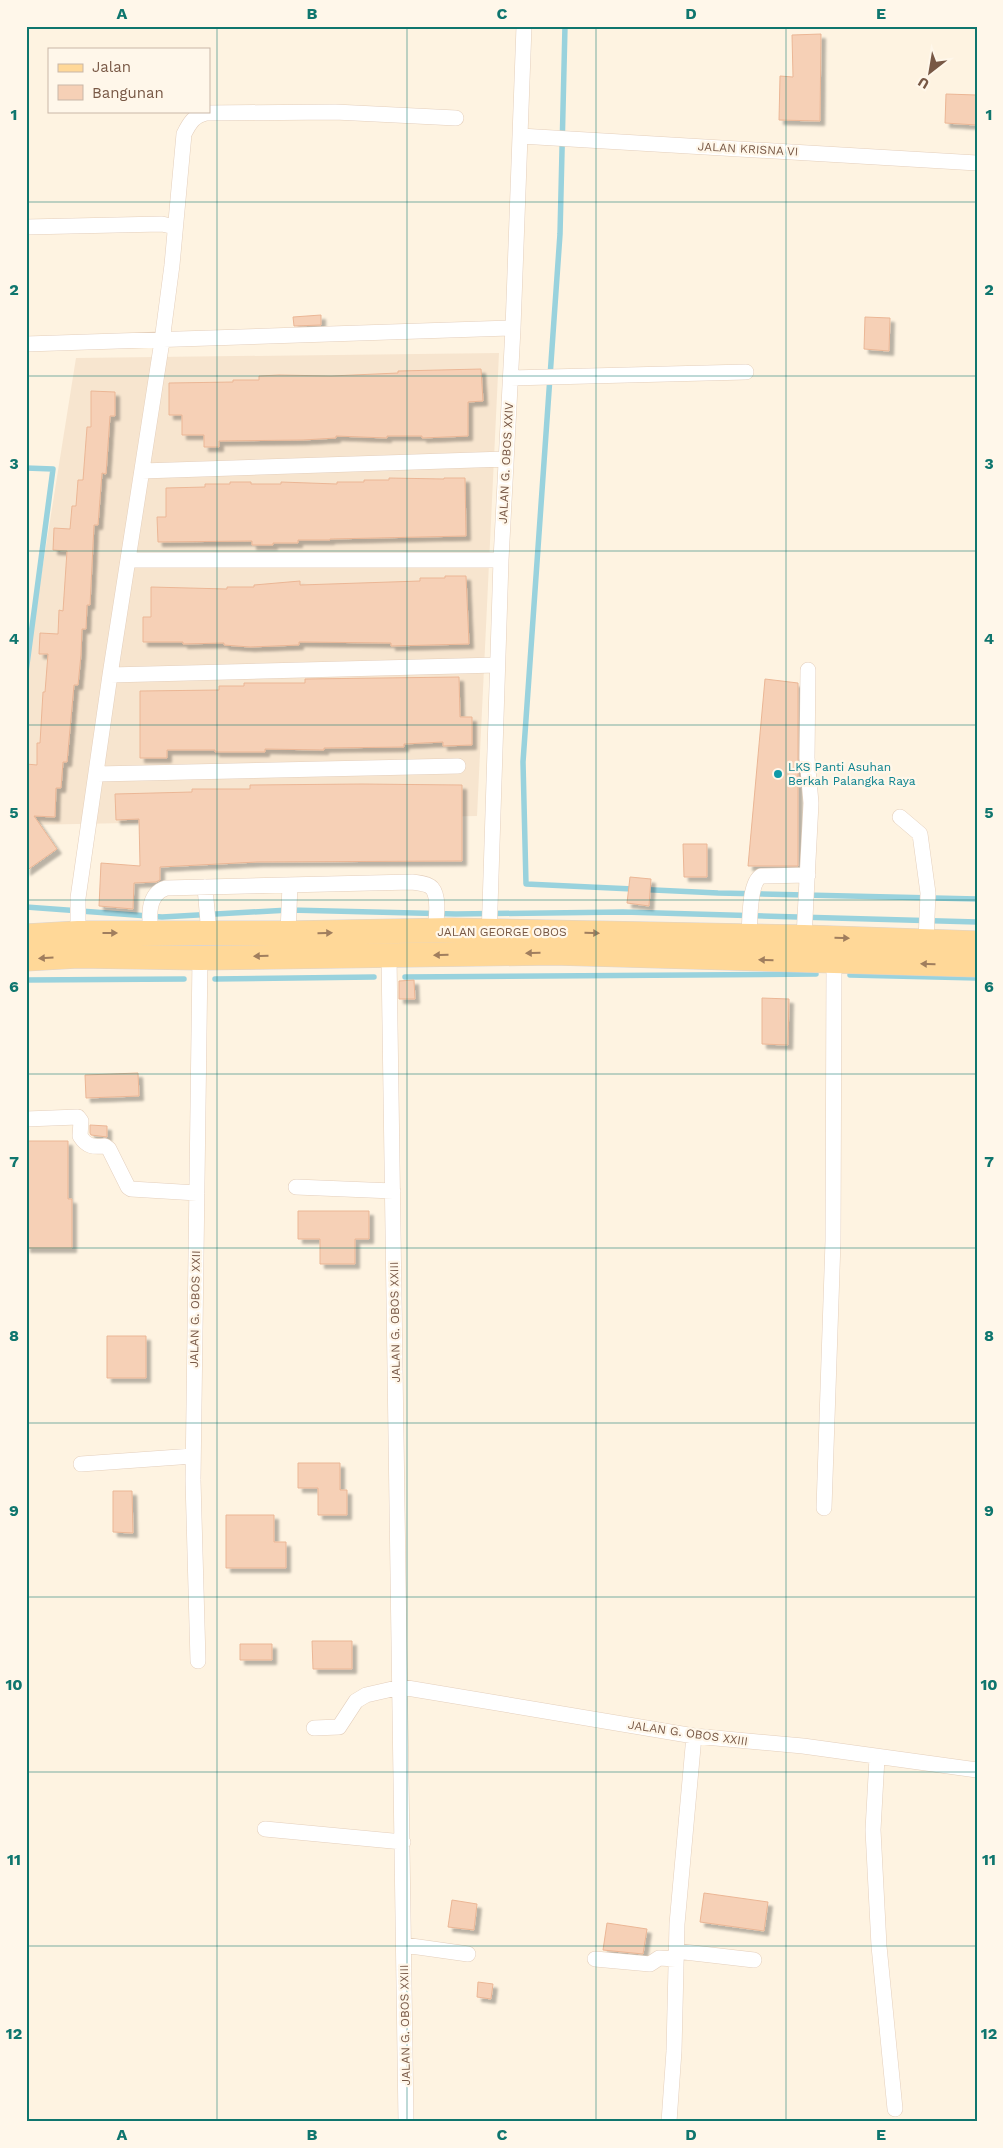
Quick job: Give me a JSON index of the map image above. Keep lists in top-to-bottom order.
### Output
{
  "streets": {
    "main road": ["JALAN GEORGE OBOS"],
    "street": [
      "JALAN KRISNA VI",
      "JALAN G. OBOS XXIV",
      "JALAN G. OBOS XXII",
      "JALAN G. OBOS XXIII"
    ]
  },
  "crossings": [
    ["JALAN KRISNA VI", "JALAN G. OBOS XXIV"],
    ["JALAN G. OBOS XXIV", "JALAN GEORGE OBOS"],
    ["JALAN GEORGE OBOS", "JALAN G. OBOS XXII"],
    ["JALAN GEORGE OBOS", "JALAN G. OBOS XXIII"]
  ],
  "places": ["LKS Panti Asuhan Berkah Palangka Raya"],
  "legend": ["Jalan", "Bangunan"],
  "north": "bottom left",
  "grid": {
    "columns": [
      "A",
      "B",
      "C",
      "D",
      "E"
    ],
    "rows": [
      "1",
      "2",
      "3",
      "4",
      "5",
      "6",
      "7",
      "8",
      "9",
      "10",
      "11",
      "12"
    ]
  }
}
